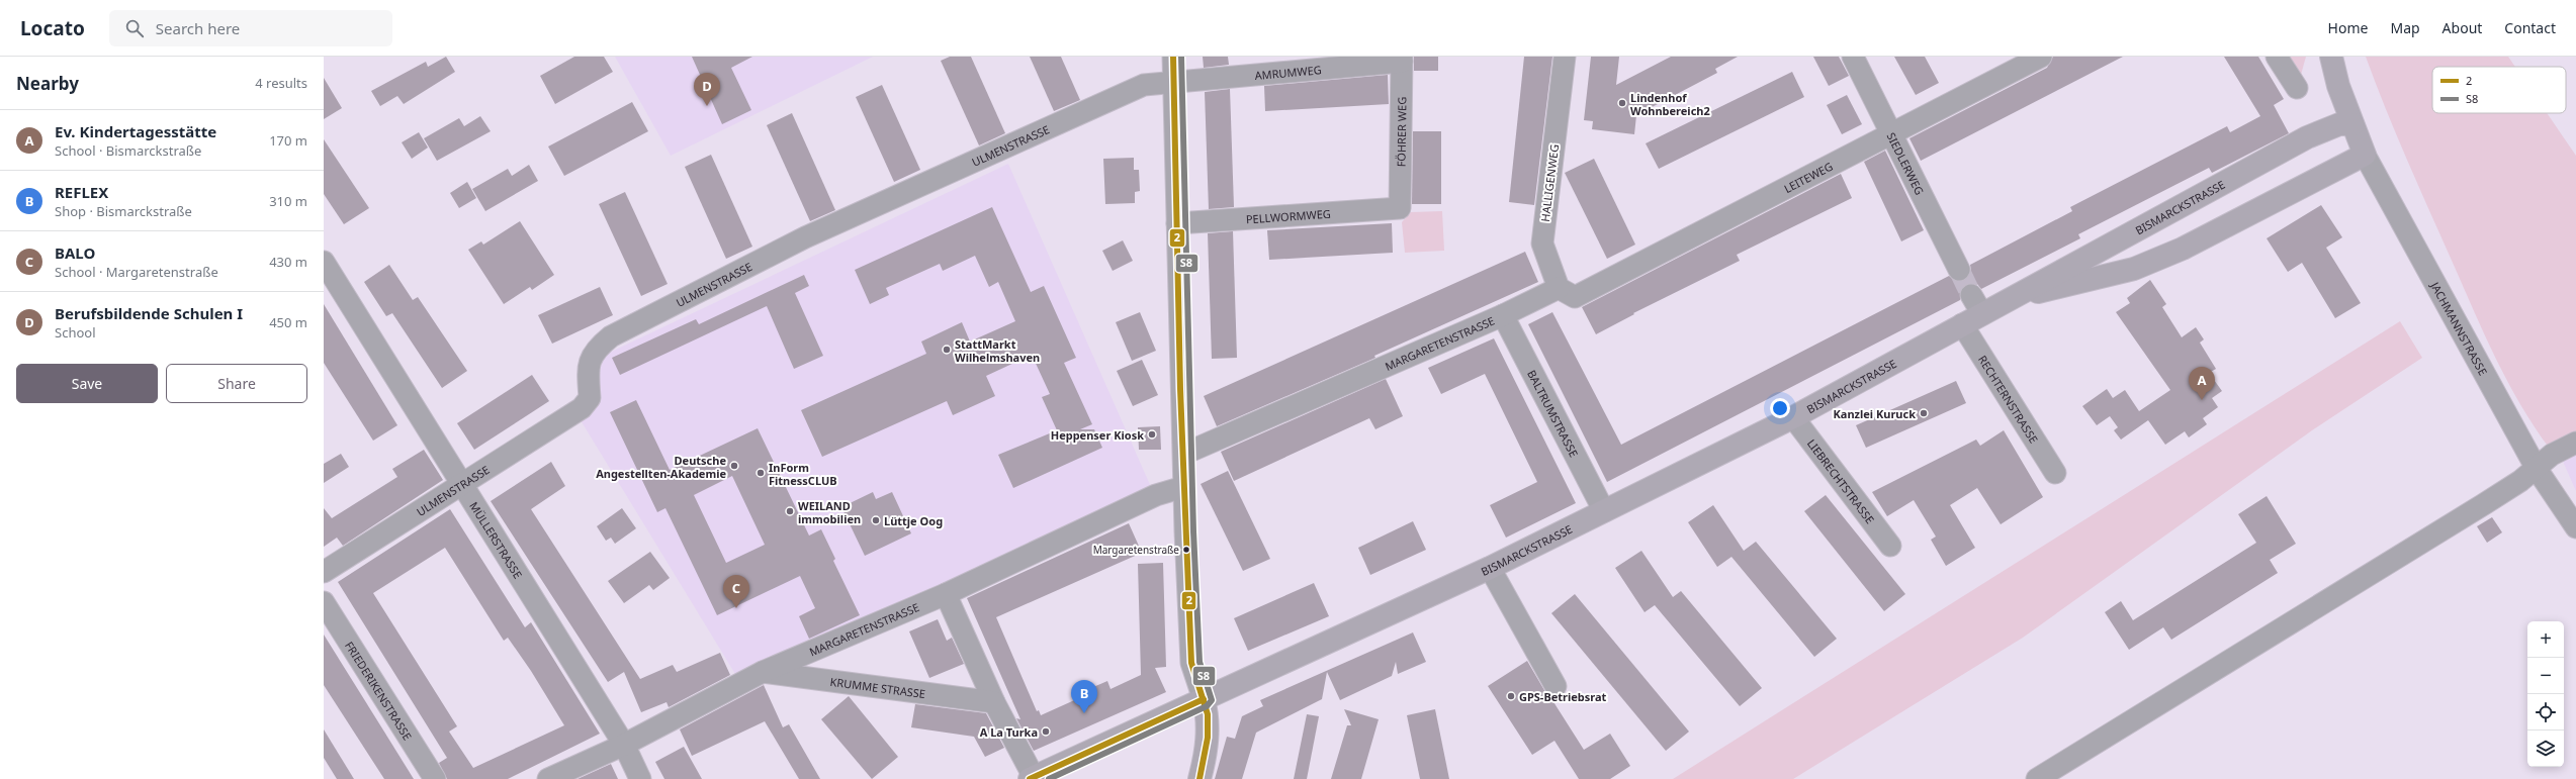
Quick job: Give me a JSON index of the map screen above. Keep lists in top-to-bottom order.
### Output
{
  "streets": {
    "main road": ["BISMARCKSTRASSE", "JACHMANNSTRASSE"],
    "street": [
      "AMRUMWEG",
      "FÖHRER WEG",
      "ULMENSTRASSE",
      "SIEDLERWEG",
      "LEITEWEG",
      "HALLIGENWEG",
      "PELLWORMWEG",
      "MARGARETENSTRASSE",
      "RECHTERNSTRASSE",
      "BALTRUMSTRASSE",
      "LIEBRECHTSTRASSE",
      "MÜLLERSTRASSE",
      "KRUMME STRASSE",
      "FRIEDERIKENSTRASSE"
    ]
  },
  "crossings": [
    ["AMRUMWEG", "FÖHRER WEG"],
    ["AMRUMWEG", "ULMENSTRASSE"],
    ["FÖHRER WEG", "PELLWORMWEG"],
    ["ULMENSTRASSE", "MÜLLERSTRASSE"],
    ["SIEDLERWEG", "LEITEWEG"],
    ["LEITEWEG", "HALLIGENWEG"],
    ["LEITEWEG", "MARGARETENSTRASSE"],
    ["HALLIGENWEG", "MARGARETENSTRASSE"],
    ["BISMARCKSTRASSE", "JACHMANNSTRASSE"],
    ["BISMARCKSTRASSE", "RECHTERNSTRASSE"],
    ["BISMARCKSTRASSE", "BALTRUMSTRASSE"],
    ["BISMARCKSTRASSE", "LIEBRECHTSTRASSE"],
    ["MARGARETENSTRASSE", "BALTRUMSTRASSE"],
    ["MARGARETENSTRASSE", "MÜLLERSTRASSE"],
    ["MARGARETENSTRASSE", "KRUMME STRASSE"]
  ],
  "places": [
    "Lindenhof Wohnbereich2",
    "StattMarkt Wilhelmshaven",
    "Kanzlei Kuruck",
    "Heppenser Kiosk",
    "Deutsche Angestellten-Akademie",
    "InForm FitnessCLUB",
    "WEILAND immobilien",
    "Lüttje Oog",
    "Margaretenstraße",
    "GPS-Betriebsrat",
    "A La Turka"
  ],
  "lines": ["transit line 2", "transit line S8"],
  "legend": ["2", "S8"],
  "page": {
    "header": "Locato",
    "search": "Search here",
    "nav": [
      "Home",
      "Map",
      "About",
      "Contact"
    ],
    "heading": ["Nearby", "4 results"],
    "pins": [
      "D",
      "A",
      "C",
      "B"
    ],
    "list": [
      {
        "mark": "A",
        "name": "Ev. Kindertagesstätte",
        "note": "School · Bismarckstraße",
        "value": "170 m"
      },
      {
        "mark": "B",
        "name": "REFLEX",
        "note": "Shop · Bismarckstraße",
        "value": "310 m"
      },
      {
        "mark": "C",
        "name": "BALO",
        "note": "School · Margaretenstraße",
        "value": "430 m"
      },
      {
        "mark": "D",
        "name": "Berufsbildende Schulen I",
        "note": "School",
        "value": "450 m"
      }
    ],
    "buttons": ["Save", "Share"],
    "map_buttons": ["+", "−"]
  }
}
